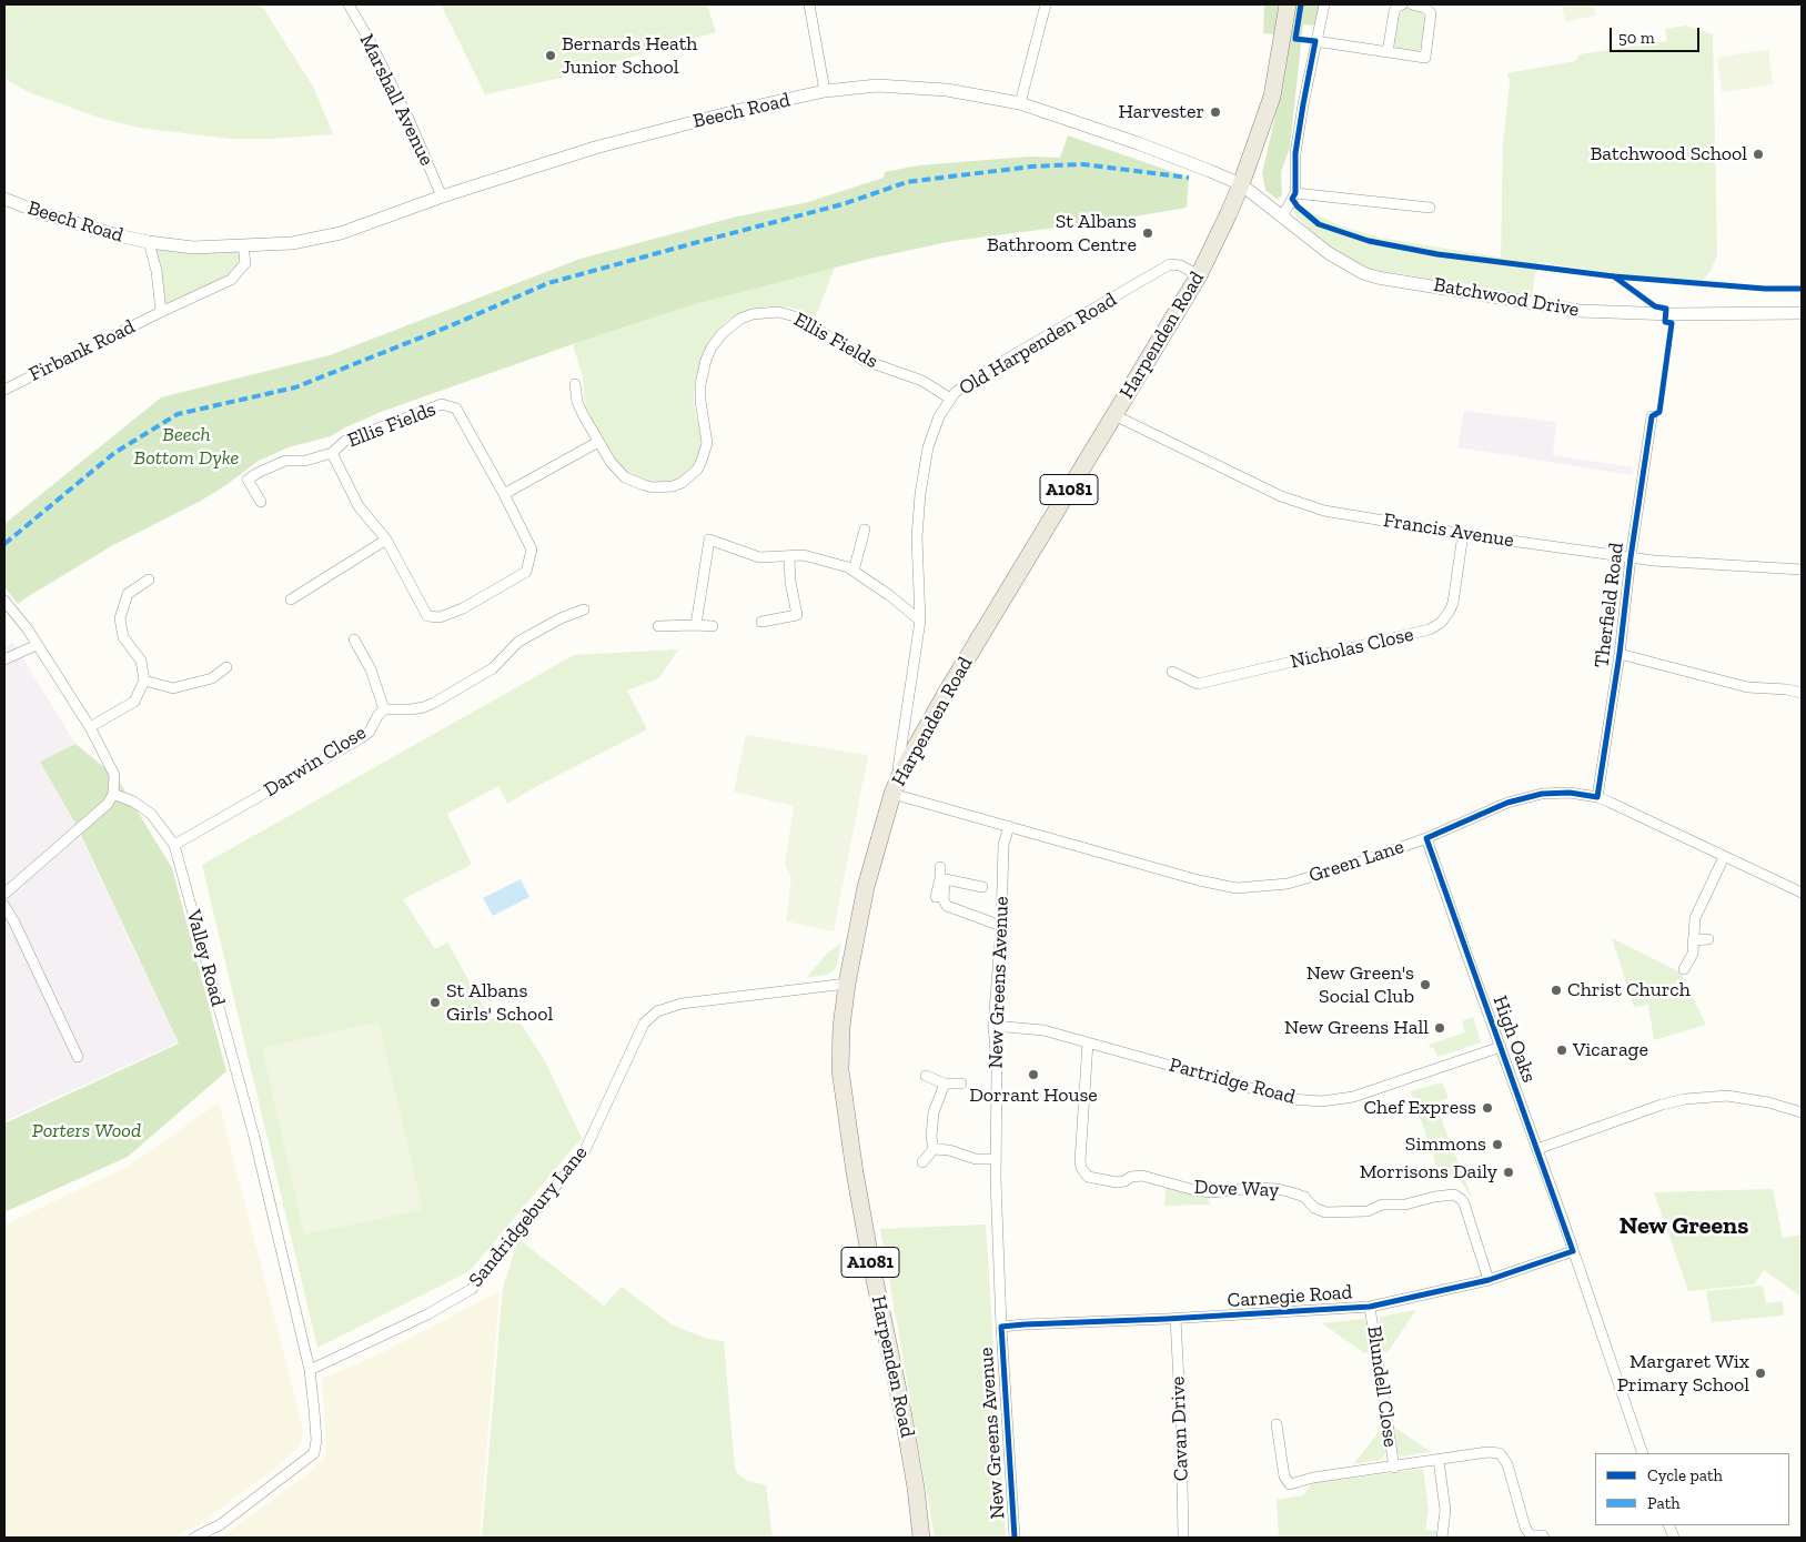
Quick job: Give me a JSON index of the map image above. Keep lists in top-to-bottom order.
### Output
{
  "streets": {
    "main road": ["Harpenden Road", "A1081"],
    "street": [
      "Marshall Avenue",
      "Beech Road",
      "Batchwood Drive",
      "Ellis Fields",
      "Old Harpenden Road",
      "Firbank Road",
      "Francis Avenue",
      "Therfield Road",
      "Nicholas Close",
      "Darwin Close",
      "Green Lane",
      "Valley Road",
      "New Greens Avenue",
      "High Oaks",
      "Partridge Road",
      "Dove Way",
      "Sandridgebury Lane",
      "Carnegie Road",
      "Blundell Close",
      "Cavan Drive"
    ]
  },
  "crossings": [
    ["Marshall Avenue", "Beech Road"],
    ["Beech Road", "Batchwood Drive"],
    ["Beech Road", "Harpenden Road"],
    ["Beech Road", "Firbank Road"],
    ["Batchwood Drive", "Harpenden Road"],
    ["Harpenden Road", "Old Harpenden Road"],
    ["Harpenden Road", "Francis Avenue"],
    ["Harpenden Road", "Green Lane"],
    ["Harpenden Road", "Sandridgebury Lane"],
    ["Ellis Fields", "Old Harpenden Road"],
    ["Francis Avenue", "Therfield Road"],
    ["Francis Avenue", "Nicholas Close"],
    ["Therfield Road", "Green Lane"],
    ["Darwin Close", "Valley Road"],
    ["Green Lane", "New Greens Avenue"],
    ["Green Lane", "High Oaks"],
    ["Valley Road", "Sandridgebury Lane"],
    ["New Greens Avenue", "Partridge Road"],
    ["New Greens Avenue", "Carnegie Road"],
    ["High Oaks", "Partridge Road"],
    ["High Oaks", "Carnegie Road"],
    ["Partridge Road", "Dove Way"],
    ["Dove Way", "Carnegie Road"],
    ["Carnegie Road", "Blundell Close"],
    ["Carnegie Road", "Cavan Drive"]
  ],
  "districts": ["New Greens"],
  "parks": ["Beech Bottom Dyke", "Porters Wood"],
  "places": [
    "Bernards Heath Junior School",
    "Harvester",
    "Batchwood School",
    "St Albans Bathroom Centre",
    "New Green's Social Club",
    "Christ Church",
    "St Albans Girls' School",
    "New Greens Hall",
    "Vicarage",
    "Dorrant House",
    "Chef Express",
    "Simmons",
    "Morrisons Daily",
    "Margaret Wix Primary School"
  ],
  "legend": ["Cycle path", "Path"],
  "scale_bar": "50 m"
}
